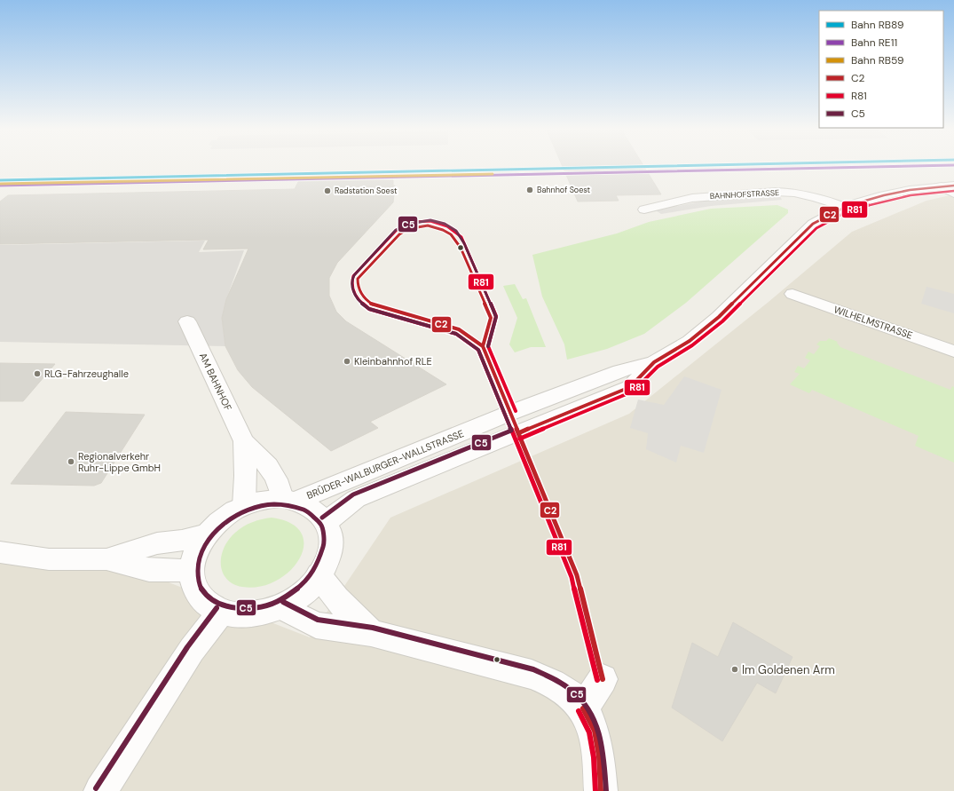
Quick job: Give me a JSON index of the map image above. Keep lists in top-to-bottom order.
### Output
{
  "streets": {
    "street": [
      "BAHNHOFSTRASSE",
      "WILHELMSTRASSE",
      "AM BAHNHOF",
      "BRÜDER-WALBURGER-WALLSTRASSE"
    ]
  },
  "crossings": [
    ["BAHNHOFSTRASSE", "BRÜDER-WALBURGER-WALLSTRASSE"],
    ["AM BAHNHOF", "BRÜDER-WALBURGER-WALLSTRASSE"]
  ],
  "places": [
    "Bahnhof Soest",
    "Radstation Soest",
    "Kleinbahnhof RLE",
    "RLG-Fahrzeughalle",
    "Regionalverkehr Ruhr-Lippe GmbH",
    "Im Goldenen Arm"
  ],
  "lines": [
    "rail line RB89",
    "rail line RE11",
    "rail line RB59",
    "transit line C2",
    "transit line R81",
    "transit line C5"
  ],
  "legend": [
    "Bahn RB89",
    "Bahn RE11",
    "Bahn RB59",
    "C2",
    "R81",
    "C5"
  ]
}
